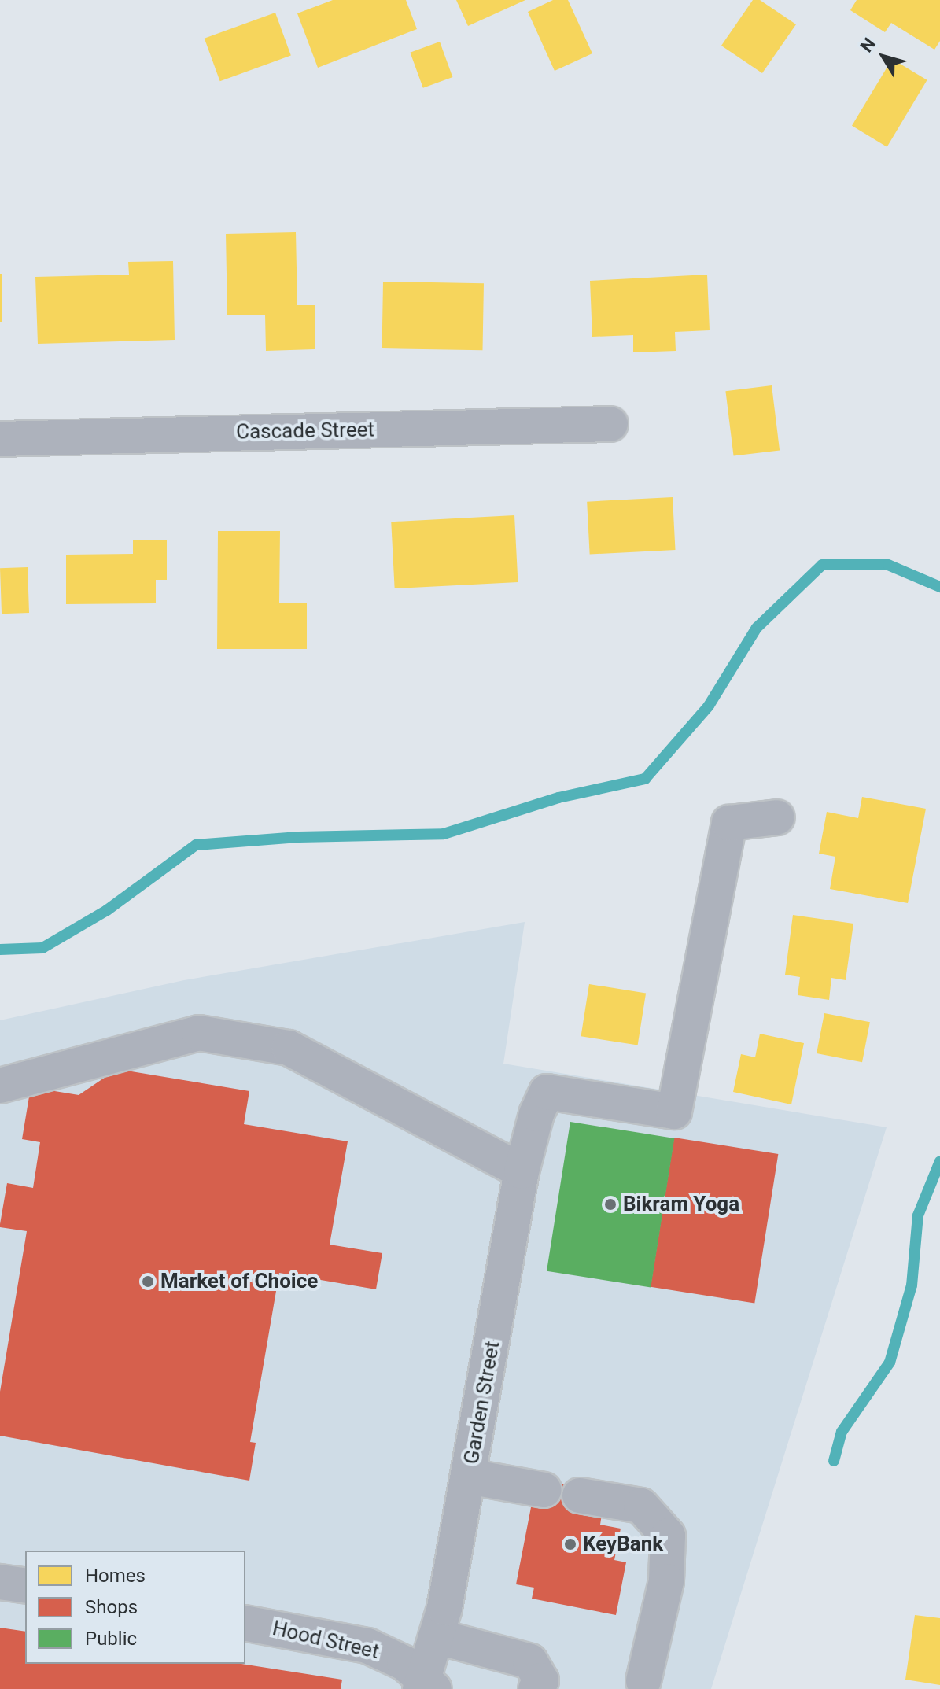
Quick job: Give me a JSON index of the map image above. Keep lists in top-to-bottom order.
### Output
{
  "streets": {
    "street": ["Cascade Street", "Garden Street", "Hood Street"]
  },
  "crossings": [
    ["Garden Street", "Hood Street"]
  ],
  "places": ["Bikram Yoga", "Market of Choice", "KeyBank"],
  "legend": ["Homes", "Shops", "Public"],
  "north": "top left"
}
